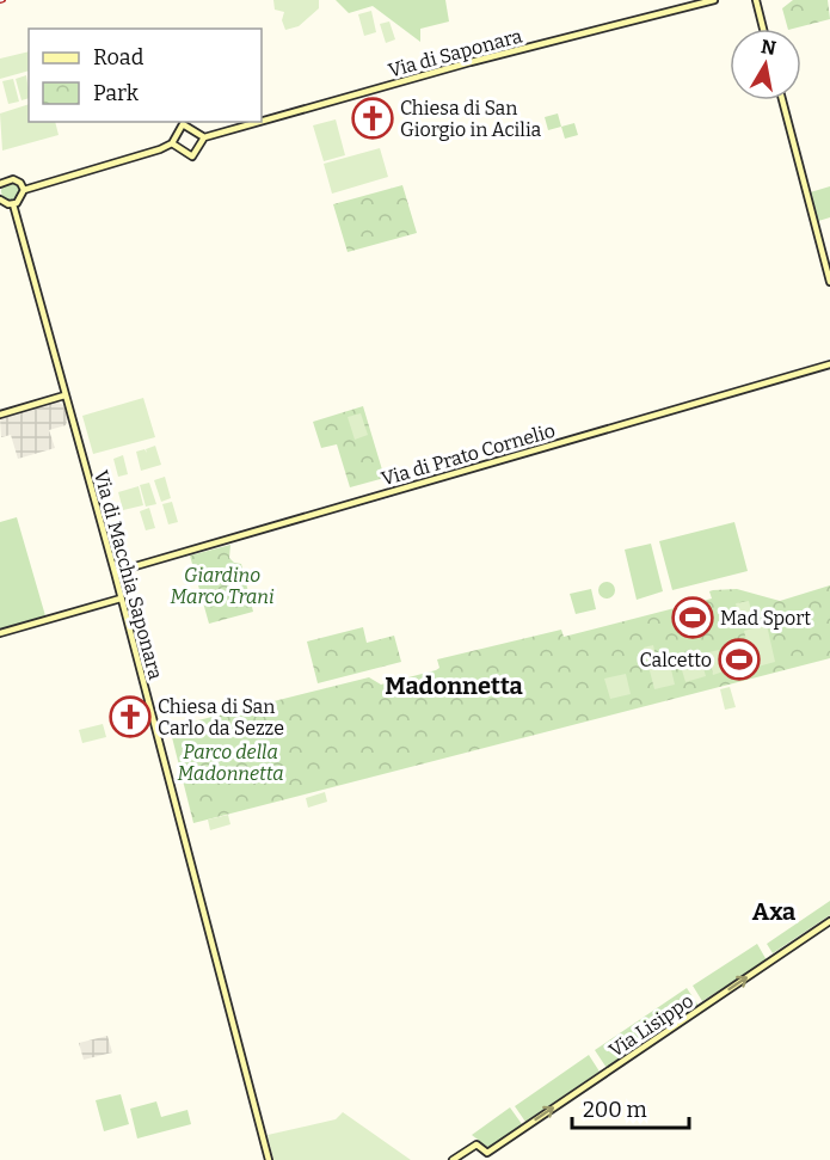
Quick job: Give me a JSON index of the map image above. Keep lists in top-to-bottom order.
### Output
{
  "streets": {
    "street": [
      "Via di Saponara",
      "Via di Prato Cornelio",
      "Via di Macchia Saponara",
      "Via Lisippo"
    ]
  },
  "crossings": [
    ["Via di Prato Cornelio", "Via di Macchia Saponara"]
  ],
  "one_way": ["Via Lisippo"],
  "districts": ["Madonnetta", "Axa"],
  "parks": ["Giardino Marco Trani", "Parco della Madonnetta"],
  "places": {
    "church": ["Chiesa di San Giorgio in Acilia", "Chiesa di San Carlo da Sezze"],
    "sports": ["Mad Sport", "Calcetto"]
  },
  "legend": ["Road", "Park"],
  "scale_bar": "200 m",
  "north": "top"
}
